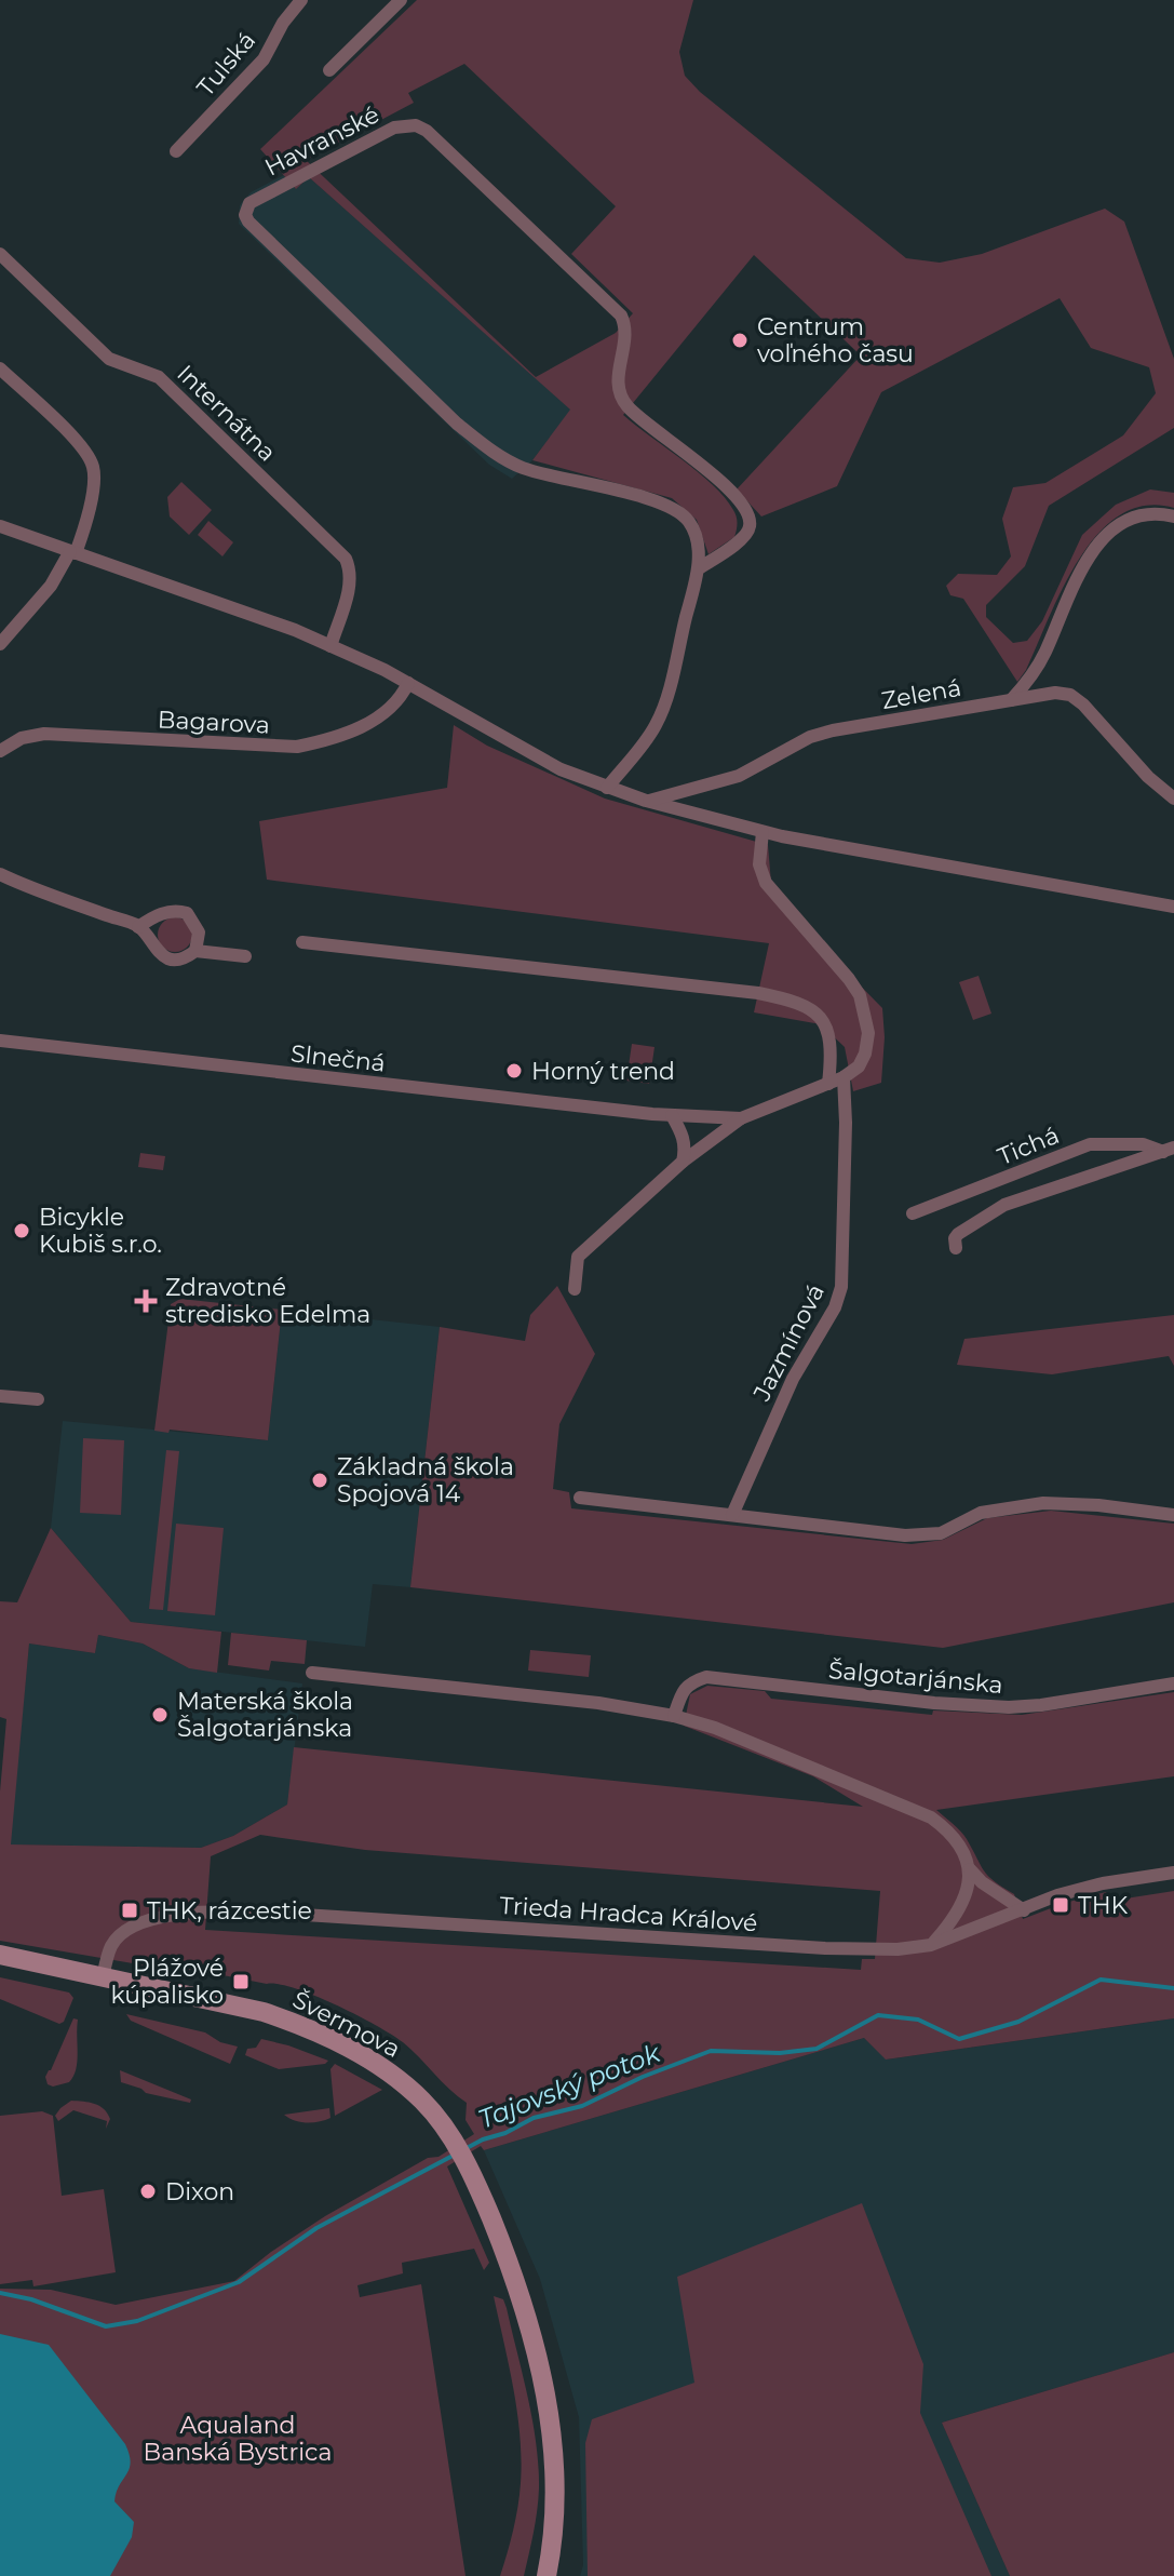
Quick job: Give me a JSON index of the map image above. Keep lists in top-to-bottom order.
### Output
{
  "streets": {
    "street": [
      "Tulská",
      "Havranské",
      "Internátna",
      "Zelená",
      "Bagarova",
      "Slnečná",
      "Tichá",
      "Jazmínová",
      "Šalgotarjánska",
      "Trieda Hradca Králové",
      "Švermova"
    ]
  },
  "crossings": [
    ["Slnečná", "Jazmínová"],
    ["Trieda Hradca Králové", "Švermova"]
  ],
  "water": ["Tajovský potok"],
  "parks": ["Aqualand Banská Bystrica"],
  "places": {
    "other": [
      "Centrum voľného času",
      "Horný trend",
      "Bicykle Kubiš s.r.o.",
      "Základná škola Spojová 14",
      "Materská škola Šalgotarjánska",
      "Dixon"
    ],
    "health": ["Zdravotné stredisko Edelma"],
    "transit": ["THK", "THK, rázcestie", "Plážové kúpalisko"]
  }
}
